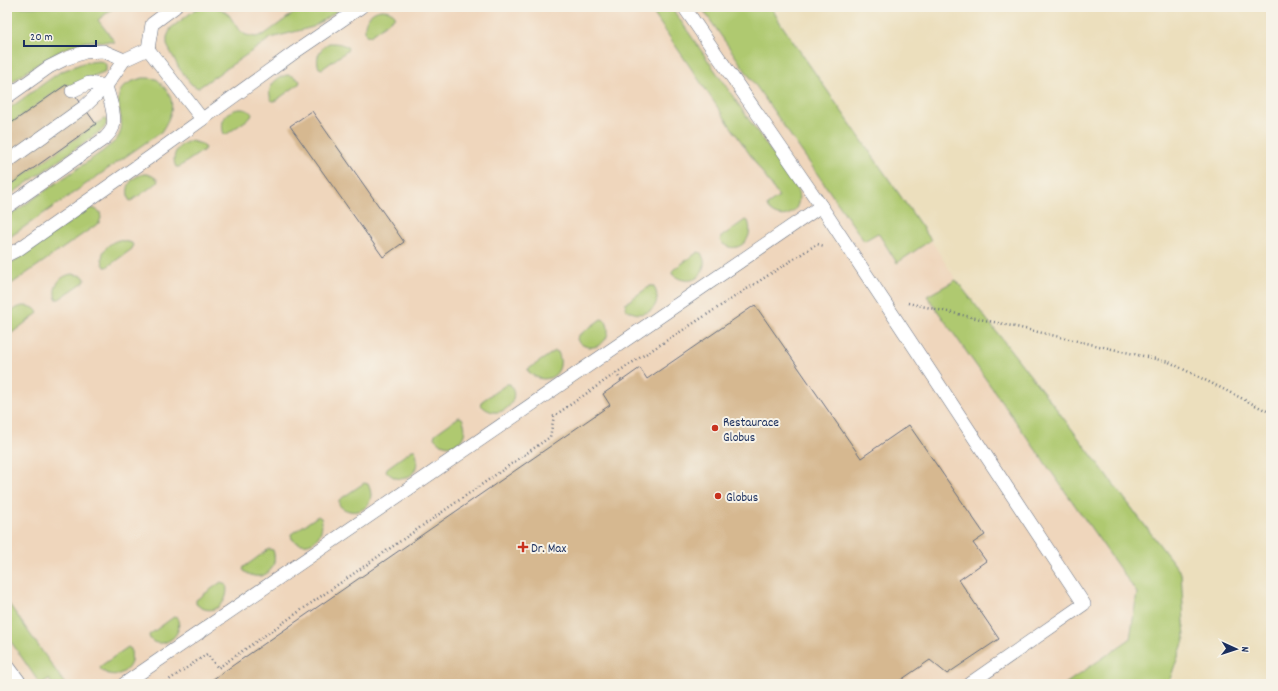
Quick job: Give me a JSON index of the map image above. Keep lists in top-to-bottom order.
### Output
{
  "places": {
    "other": ["Restaurace Globus", "Globus"],
    "health": ["Dr. Max"]
  },
  "scale_bar": "20 m",
  "north": "right"
}
